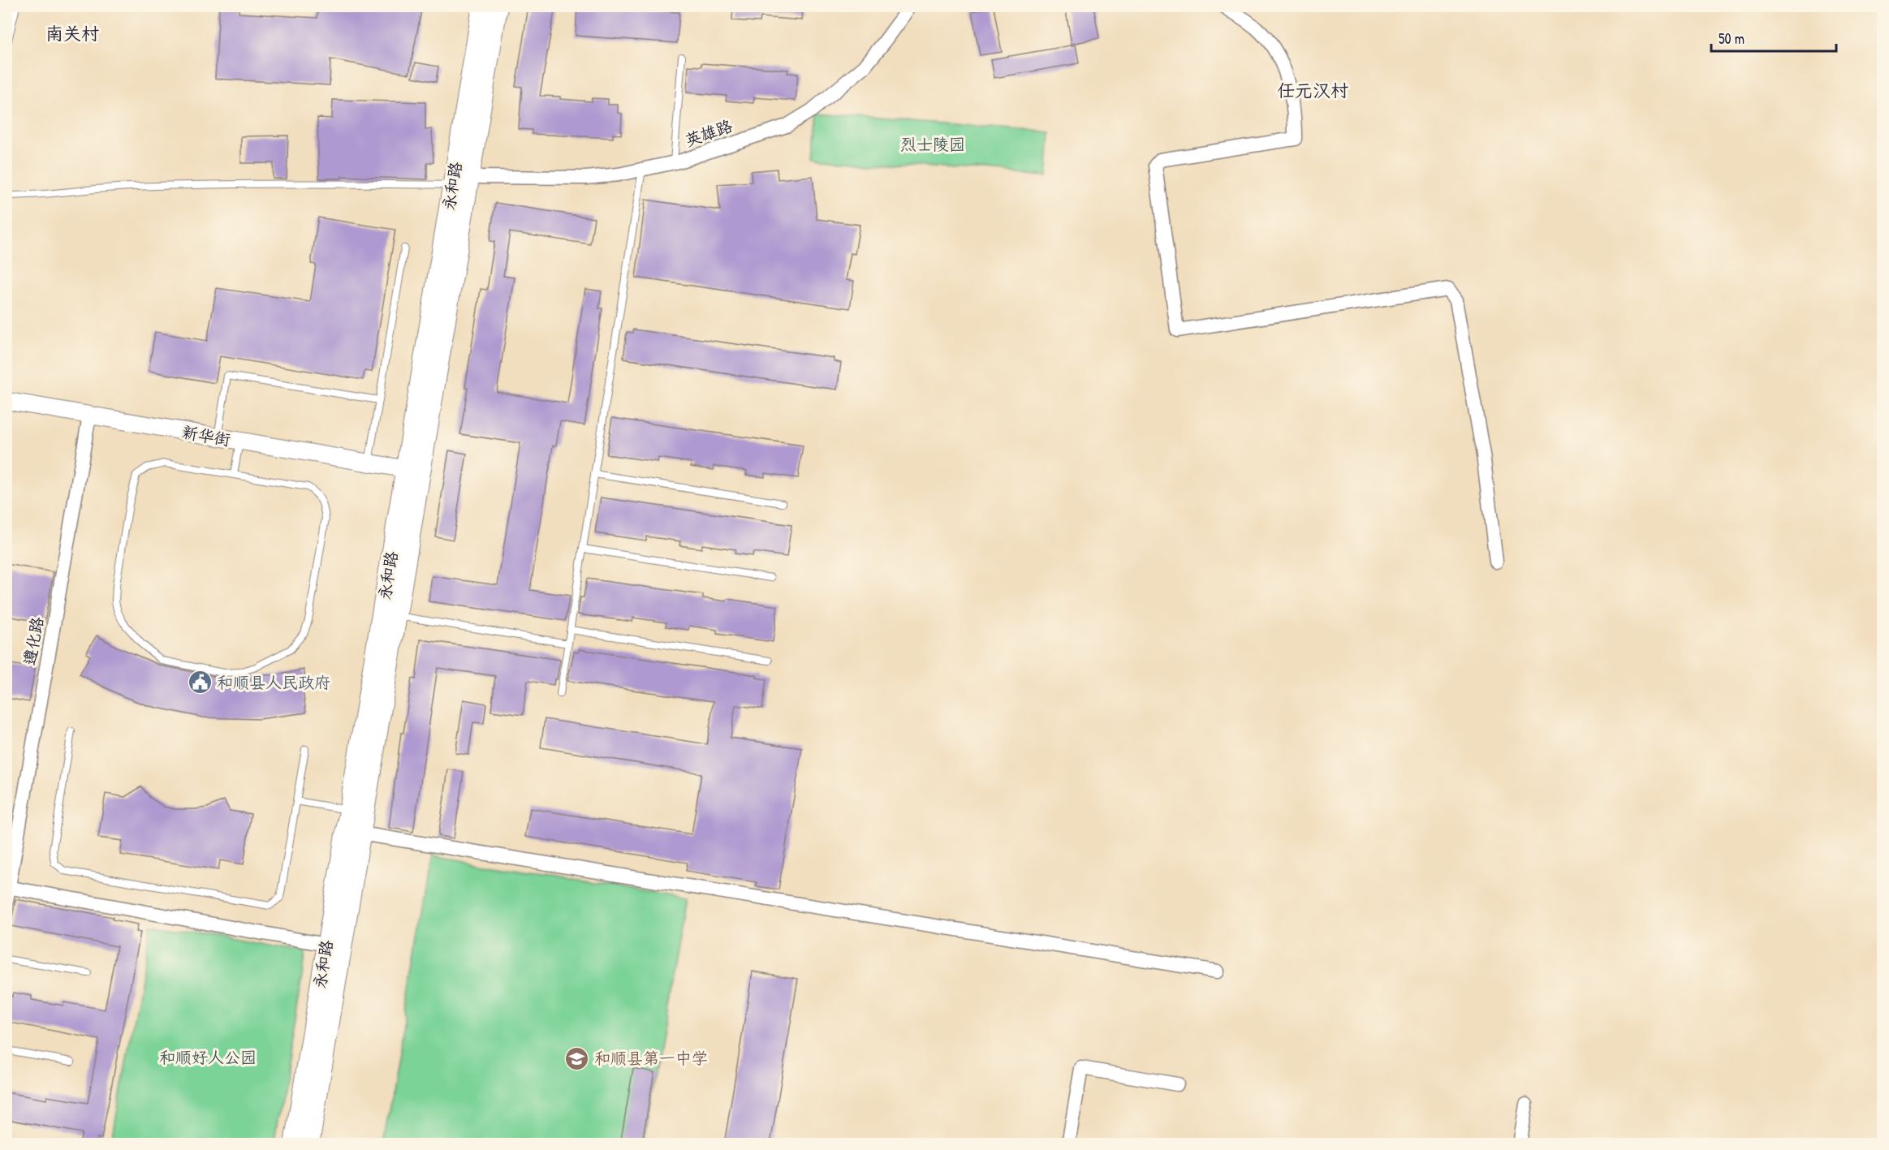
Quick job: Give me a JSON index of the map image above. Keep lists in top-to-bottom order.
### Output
{
  "streets": {
    "main road": ["永和路"],
    "street": ["英雄路", "新华街", "遵化路"]
  },
  "crossings": [
    ["英雄路", "永和路"],
    ["永和路", "新华街"],
    ["新华街", "遵化路"]
  ],
  "districts": ["南关村", "任元汉村"],
  "parks": ["烈士陵园", "和顺好人公园"],
  "places": {
    "public building": ["和顺县人民政府"],
    "school or university": ["和顺县第一中学"]
  },
  "scale_bar": "50 m"
}
